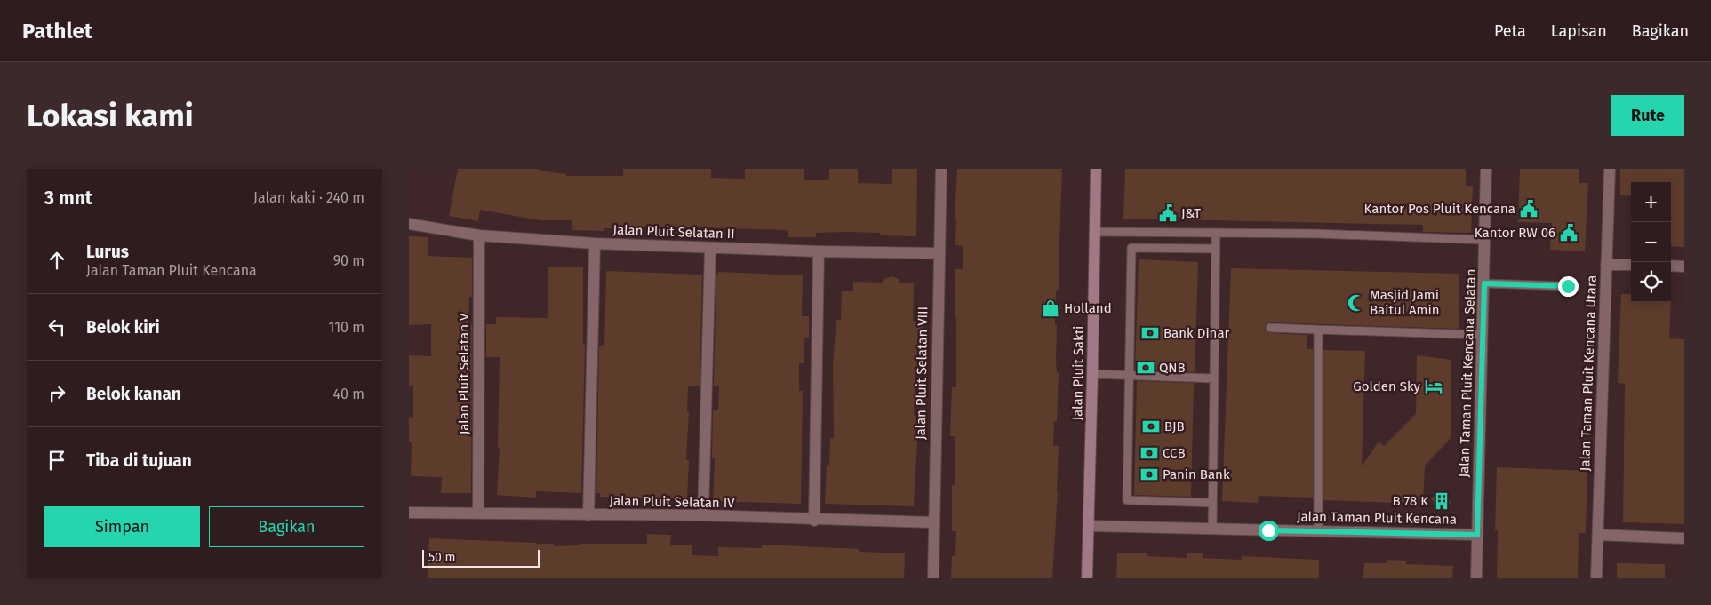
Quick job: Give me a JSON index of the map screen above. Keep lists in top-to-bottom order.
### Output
{
  "streets": {
    "street": [
      "Jalan Pluit Selatan II",
      "Jalan Pluit Selatan VIII",
      "Jalan Pluit Sakti",
      "Jalan Taman Pluit Kencana Selatan",
      "Jalan Taman Pluit Kencana Utara",
      "Jalan Pluit Selatan V",
      "Jalan Pluit Selatan IV",
      "Jalan Taman Pluit Kencana"
    ]
  },
  "crossings": [
    ["Jalan Pluit Selatan II", "Jalan Pluit Selatan VIII"],
    ["Jalan Pluit Selatan II", "Jalan Pluit Selatan V"],
    ["Jalan Pluit Selatan VIII", "Jalan Pluit Selatan IV"],
    ["Jalan Pluit Sakti", "Jalan Taman Pluit Kencana"],
    ["Jalan Taman Pluit Kencana Selatan", "Jalan Taman Pluit Kencana"],
    ["Jalan Pluit Selatan V", "Jalan Pluit Selatan IV"]
  ],
  "places": {
    "public building": ["Kantor Pos Pluit Kencana", "J&T", "Kantor RW 06"],
    "mosque": ["Masjid Jami Baitul Amin"],
    "shop": ["Holland"],
    "bank": [
      "Bank Dinar",
      "QNB",
      "BJB",
      "CCB",
      "Panin Bank"
    ],
    "hotel": ["Golden Sky"],
    "building": ["B 78 K"]
  },
  "scale_bar": "50 m",
  "page": {
    "header": "Pathlet",
    "nav": ["Peta", "Lapisan", "Bagikan"],
    "buttons": [
      "Rute",
      ["Simpan", "Bagikan"]
    ],
    "title": "Lokasi kami",
    "heading": ["3 mnt", "Jalan kaki · 240 m"],
    "map_buttons": ["+", "−"],
    "list": [
      ["Lurus", "Jalan Taman Pluit Kencana", "90 m"],
      ["Belok kiri", "110 m"],
      ["Belok kanan", "40 m"],
      "Tiba di tujuan"
    ],
    "scale": "50 m"
  }
}
